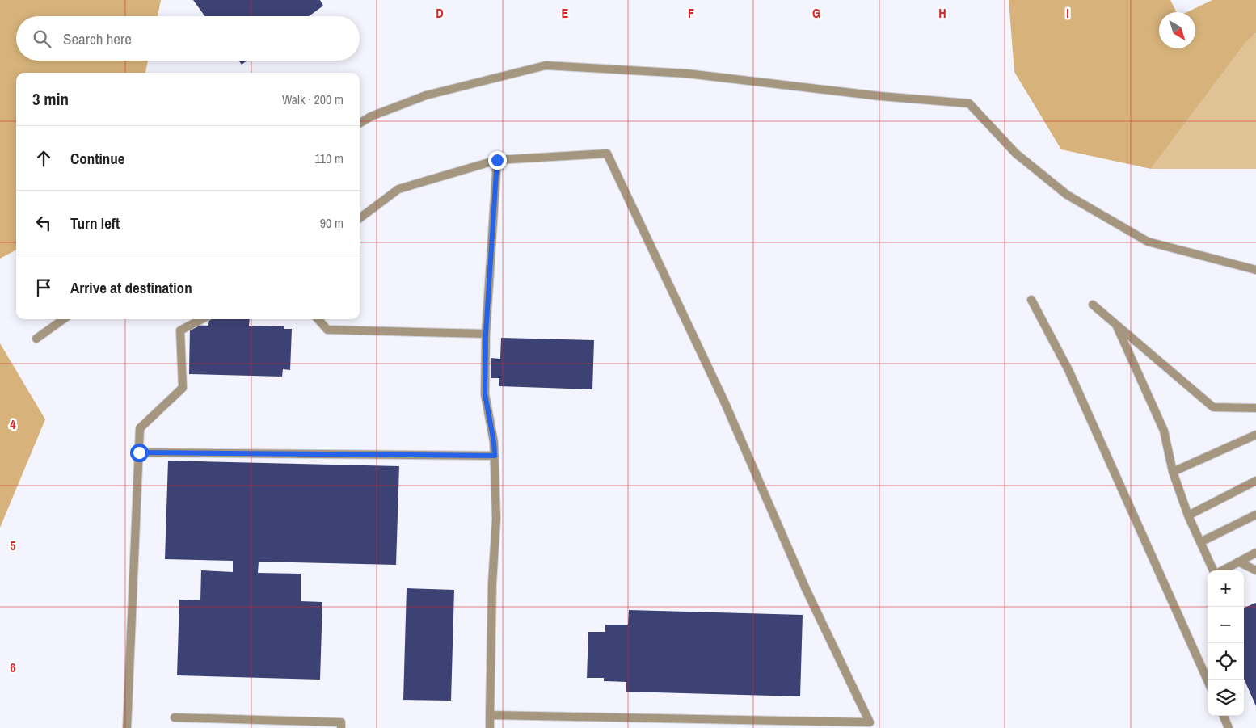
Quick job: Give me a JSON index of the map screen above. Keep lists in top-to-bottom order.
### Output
{
  "north": "bottom right",
  "page": {
    "search": "Search here",
    "heading": ["3 min", "Walk · 200 m"],
    "list": [
      ["Continue", "110 m"],
      ["Turn left", "90 m"],
      "Arrive at destination"
    ],
    "map_buttons": ["+", "−"]
  },
  "grid": {
    "columns": [
      "D",
      "E",
      "F",
      "G",
      "H",
      "I"
    ],
    "rows": ["4", "5", "6"]
  }
}
